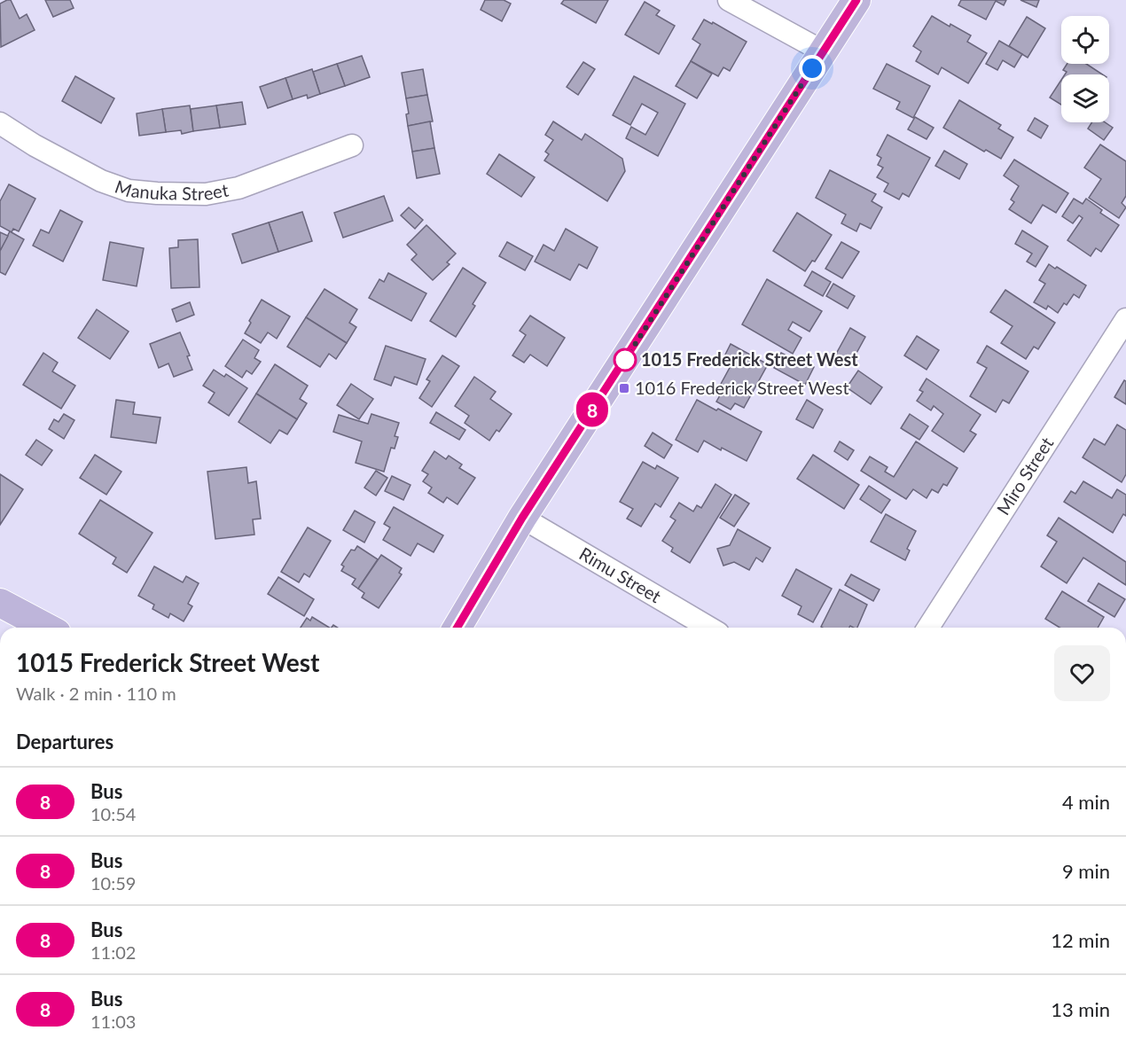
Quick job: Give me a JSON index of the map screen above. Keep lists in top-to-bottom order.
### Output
{
  "streets": {
    "street": ["Manuka Street", "Miro Street", "Rimu Street"]
  },
  "places": {
    "other": ["1015 Frederick Street West"],
    "transit": ["1016 Frederick Street West"]
  },
  "lines": ["bus line 8"],
  "page": {
    "on_map": "8",
    "heading": [
      ["1015 Frederick Street West", "Walk · 2 min · 110 m"],
      "Departures"
    ],
    "list": [
      {
        "mark": "8",
        "name": "Bus",
        "note": "10:54",
        "value": "4 min"
      },
      {
        "mark": "8",
        "name": "Bus",
        "note": "10:59",
        "value": "9 min"
      },
      {
        "mark": "8",
        "name": "Bus",
        "note": "11:02",
        "value": "12 min"
      },
      {
        "mark": "8",
        "name": "Bus",
        "note": "11:03",
        "value": "13 min"
      }
    ]
  }
}
